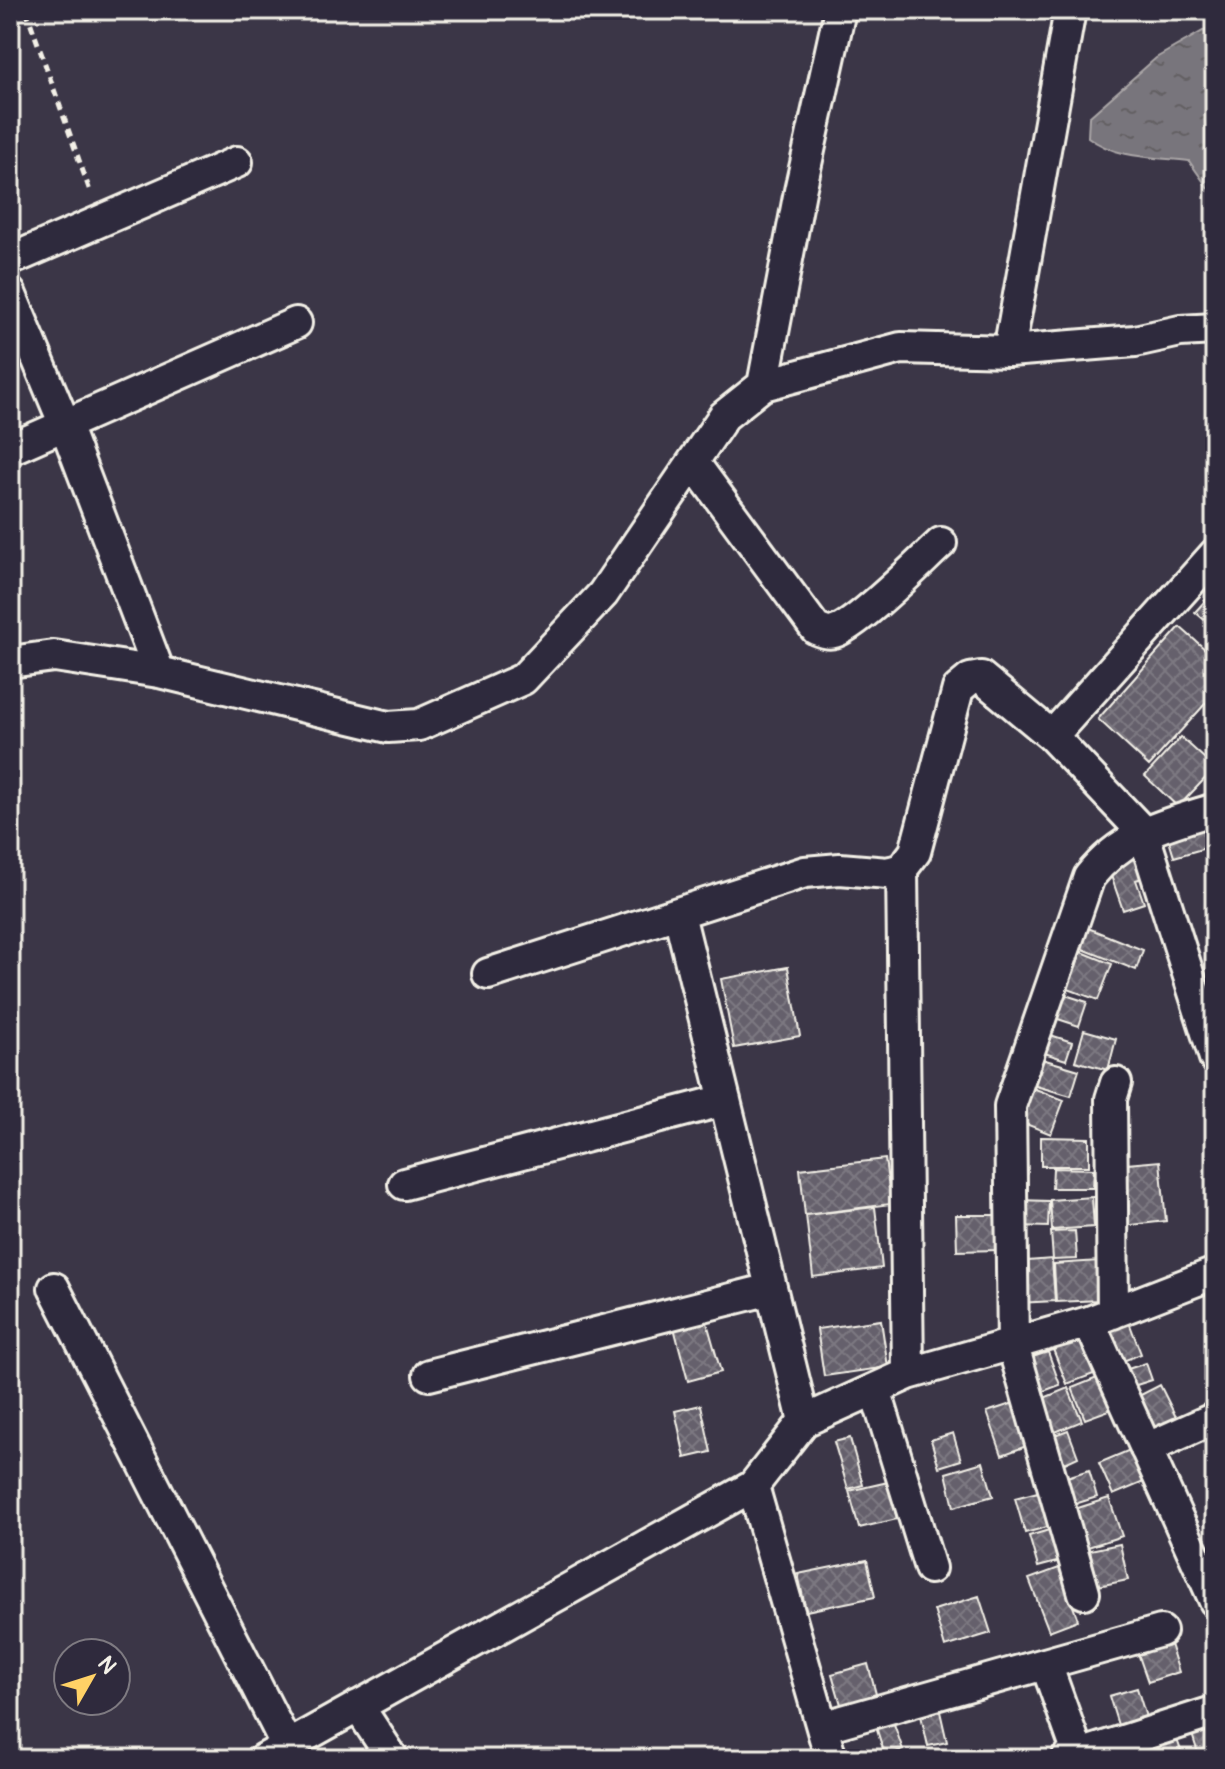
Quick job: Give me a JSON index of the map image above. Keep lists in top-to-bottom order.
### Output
{
  "north": "top right"
}
